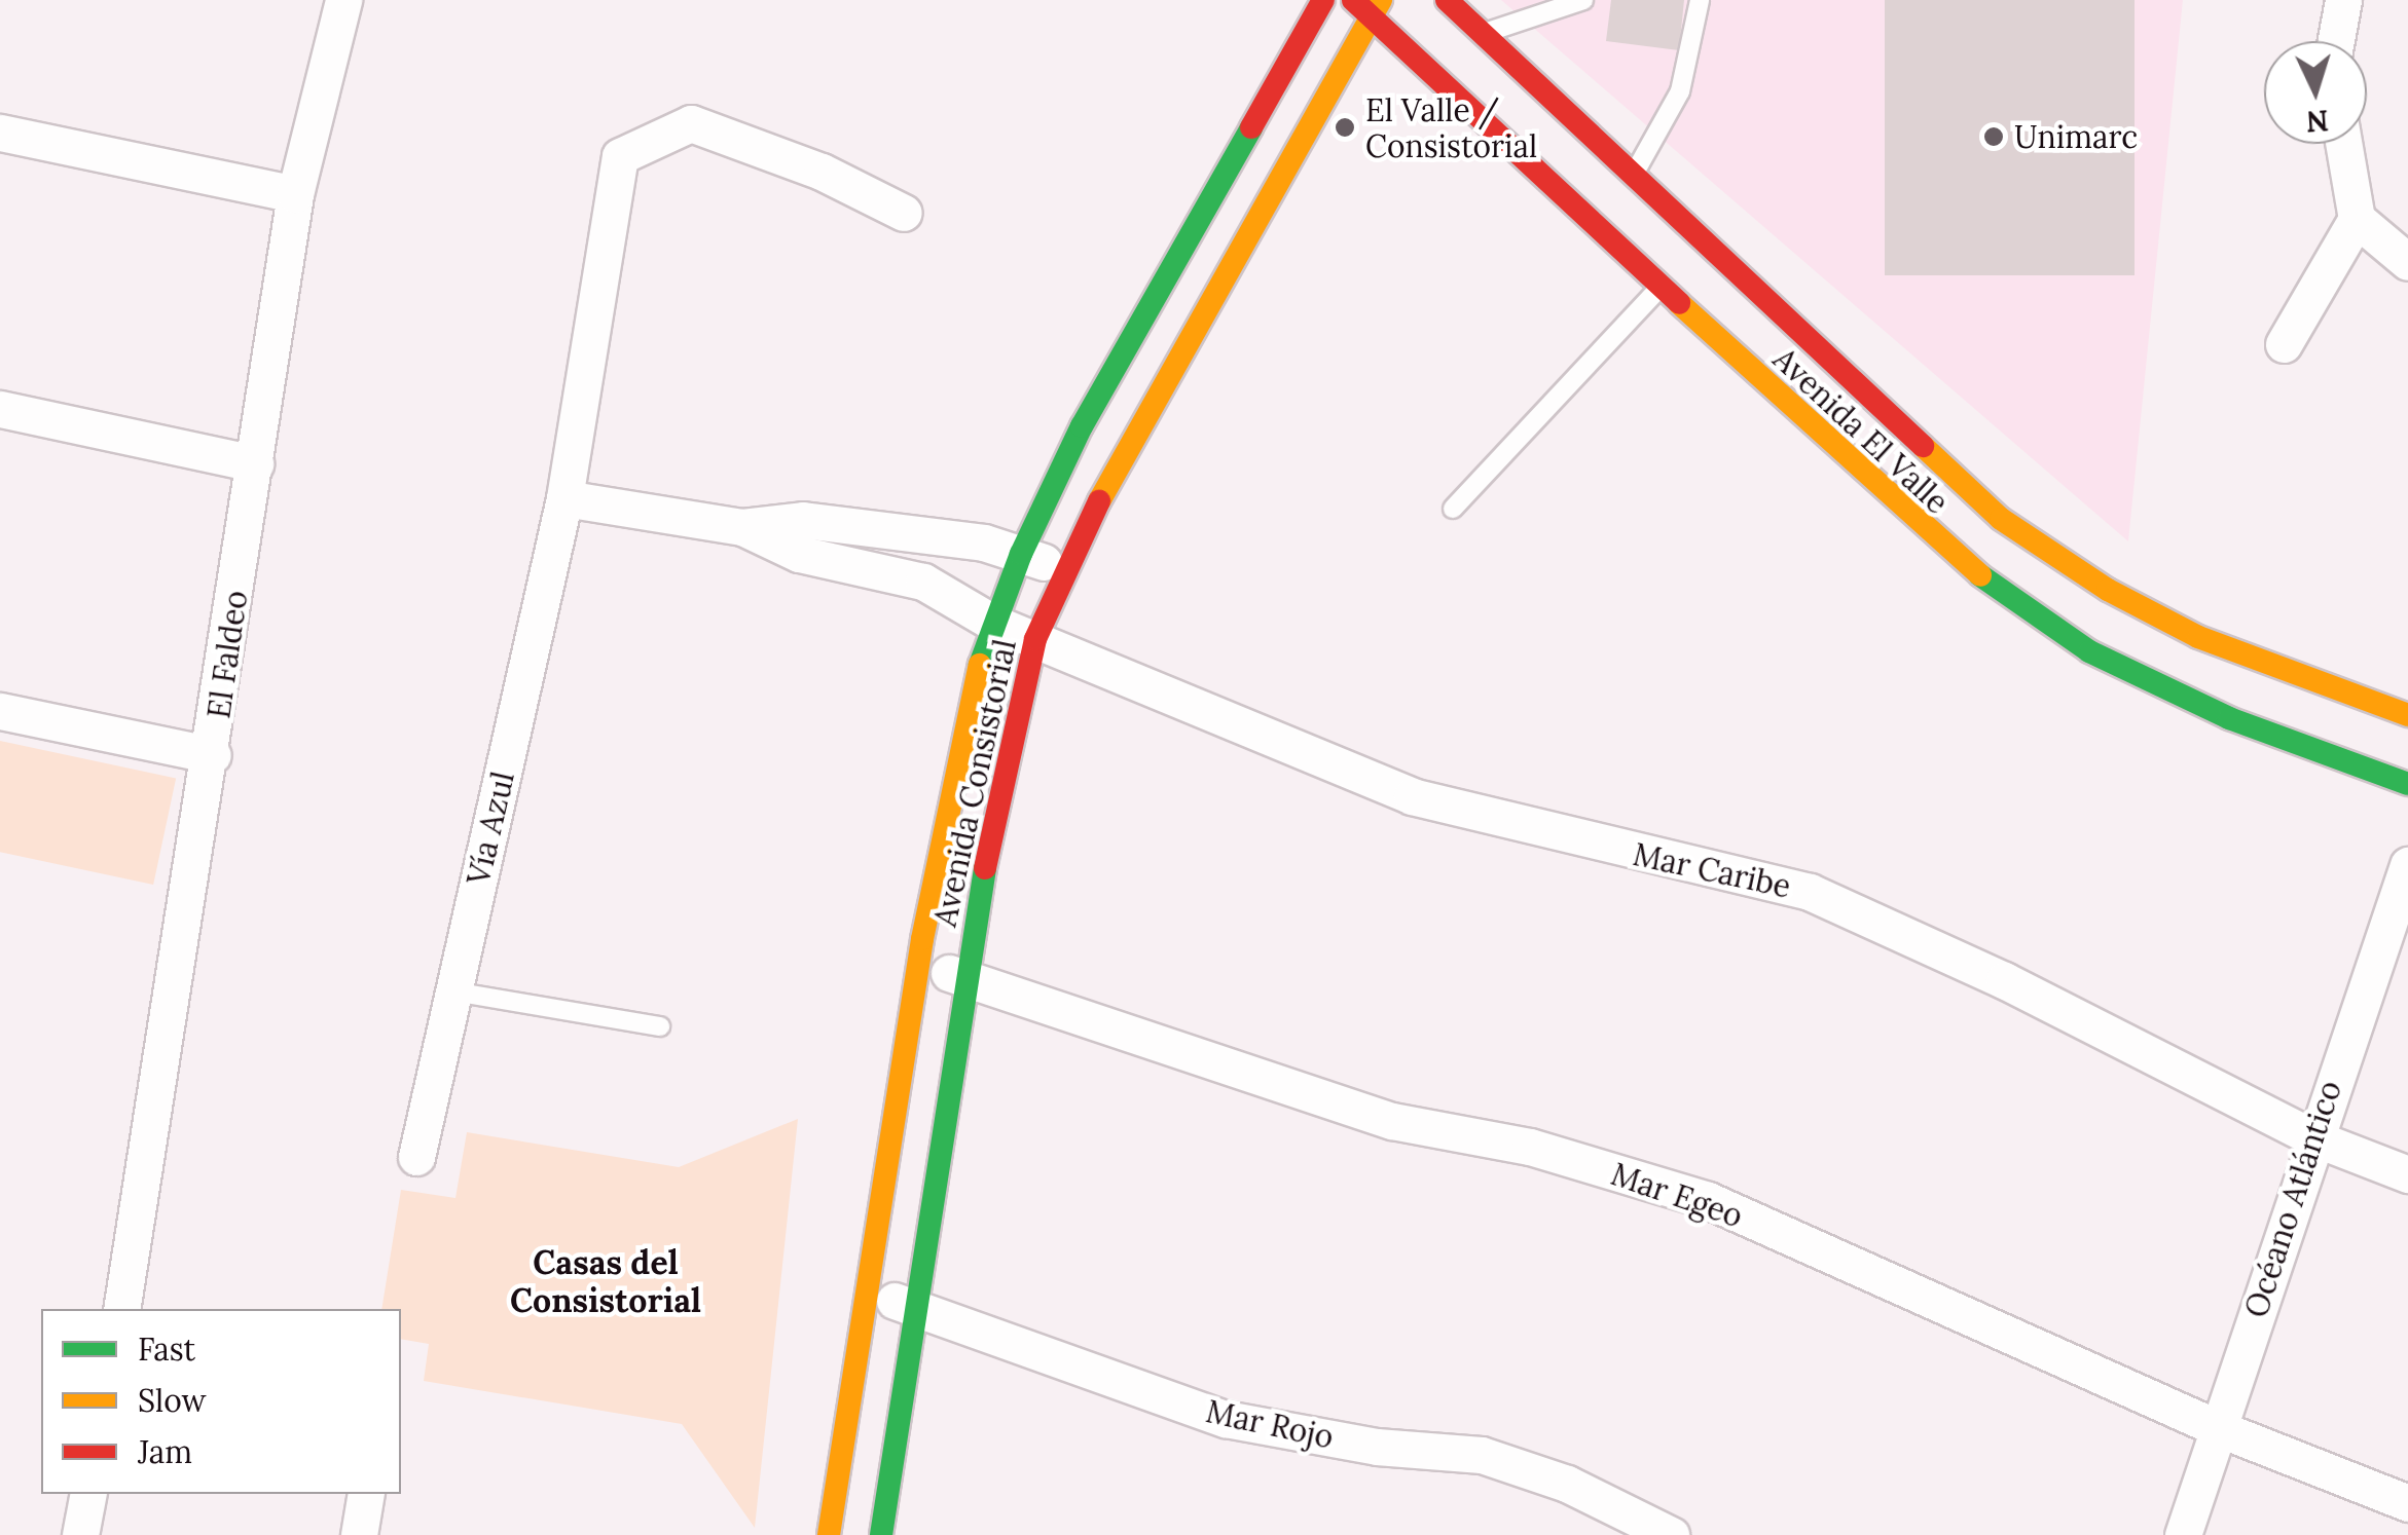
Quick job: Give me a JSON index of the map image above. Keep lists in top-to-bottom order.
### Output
{
  "streets": {
    "main road": ["Avenida El Valle", "Avenida Consistorial"],
    "street": [
      "El Faldeo",
      "Vía Azul",
      "Mar Caribe",
      "Mar Egeo",
      "Océano Atlántico",
      "Mar Rojo"
    ]
  },
  "crossings": [
    ["Avenida El Valle", "Avenida Consistorial"],
    ["Avenida Consistorial", "Mar Caribe"],
    ["Avenida Consistorial", "Mar Egeo"],
    ["Avenida Consistorial", "Mar Rojo"],
    ["Mar Caribe", "Océano Atlántico"],
    ["Mar Egeo", "Océano Atlántico"]
  ],
  "districts": ["Casas del Consistorial"],
  "places": ["El Valle / Consistorial", "Unimarc"],
  "legend": ["Fast", "Slow", "Jam"],
  "north": "bottom"
}
